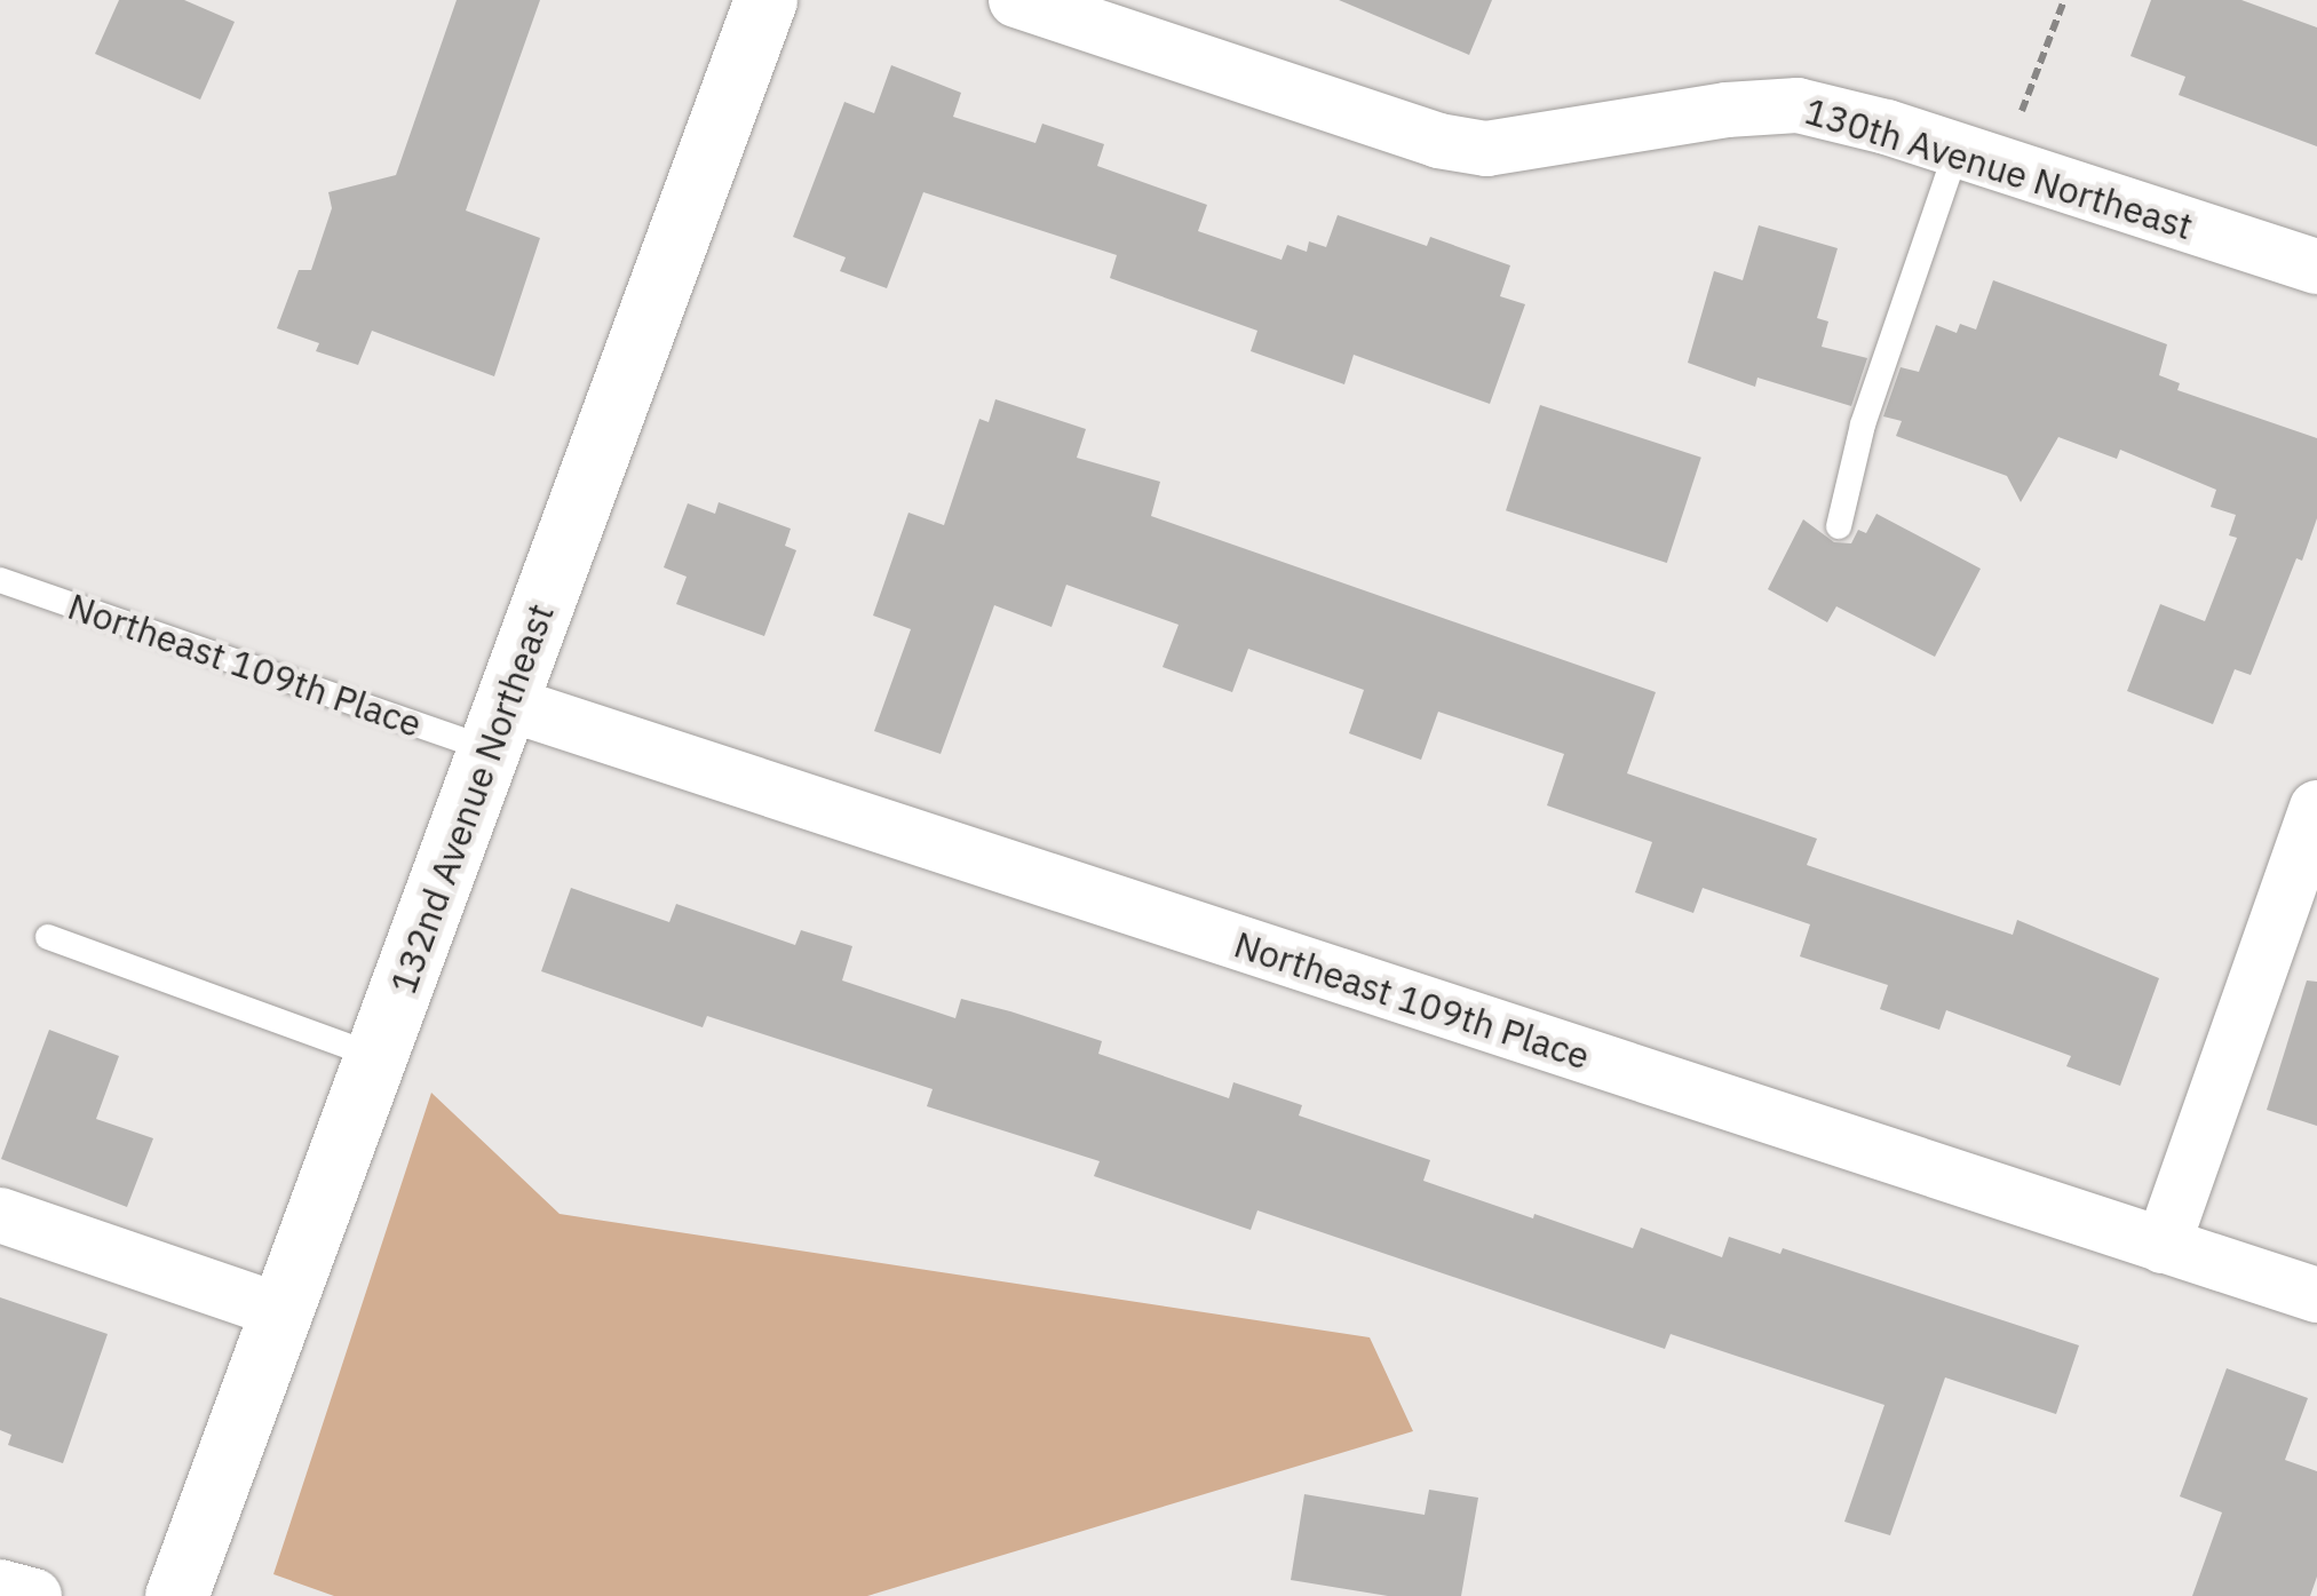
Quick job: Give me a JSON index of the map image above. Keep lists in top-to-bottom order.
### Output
{
  "streets": {
    "street": ["130th Avenue Northeast", "Northeast 109th Place", "132nd Avenue Northeast"]
  },
  "crossings": [
    ["Northeast 109th Place", "132nd Avenue Northeast"]
  ]
}
